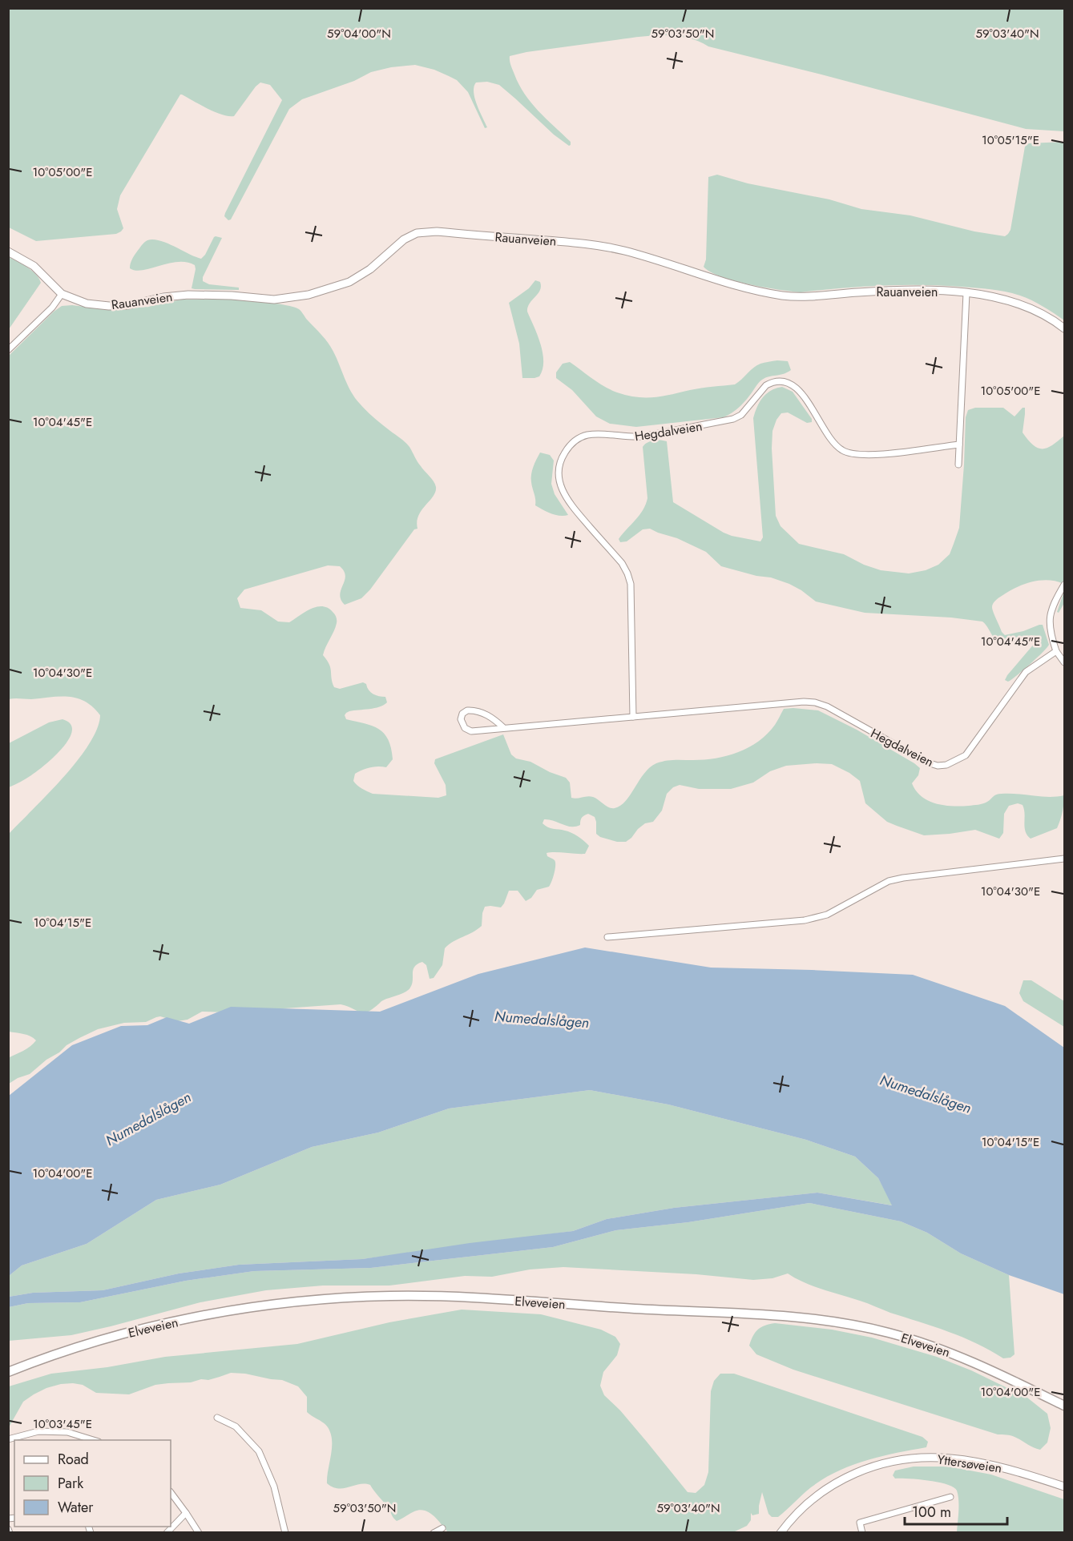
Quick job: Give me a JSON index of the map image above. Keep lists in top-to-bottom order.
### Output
{
  "streets": {
    "highway": ["Elveveien"],
    "main road": ["Rauanveien", "Yttersøveien"],
    "street": ["Hegdalveien"]
  },
  "water": ["Numedalslågen"],
  "legend": ["Road", "Park", "Water"],
  "scale_bar": "100 m",
  "coordinates": [
    "59°04'00\"N",
    "59°03'50\"N",
    "59°03'40\"N",
    "10°05'15\"E",
    "10°05'00\"E",
    "10°04'45\"E",
    "10°04'30\"E",
    "10°04'15\"E",
    "10°04'00\"E",
    "10°03'45\"E"
  ]
}
